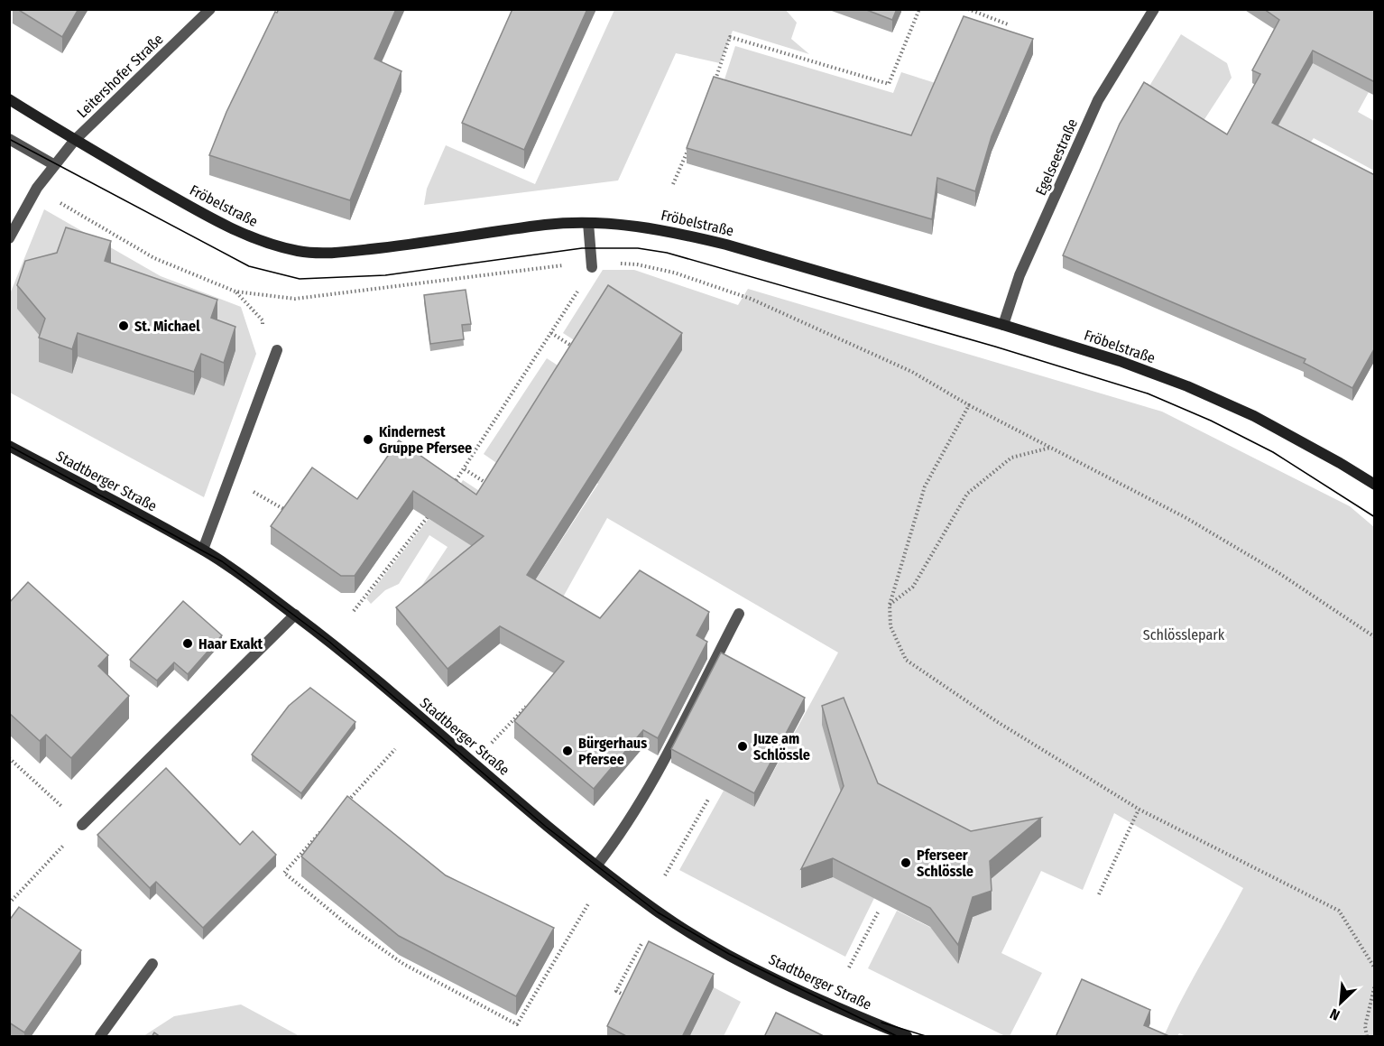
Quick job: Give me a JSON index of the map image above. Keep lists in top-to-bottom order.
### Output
{
  "streets": {
    "street": [
      "Leitershofer Straße",
      "Egelseestraße",
      "Fröbelstraße",
      "Stadtberger Straße"
    ]
  },
  "crossings": [
    ["Leitershofer Straße", "Fröbelstraße"],
    ["Egelseestraße", "Fröbelstraße"]
  ],
  "parks": ["Schlösslepark"],
  "places": [
    "St. Michael",
    "Kindernest Gruppe Pfersee",
    "Haar Exakt",
    "Juze am Schlössle",
    "Bürgerhaus Pfersee",
    "Pferseer Schlössle"
  ],
  "north": "bottom left"
}
